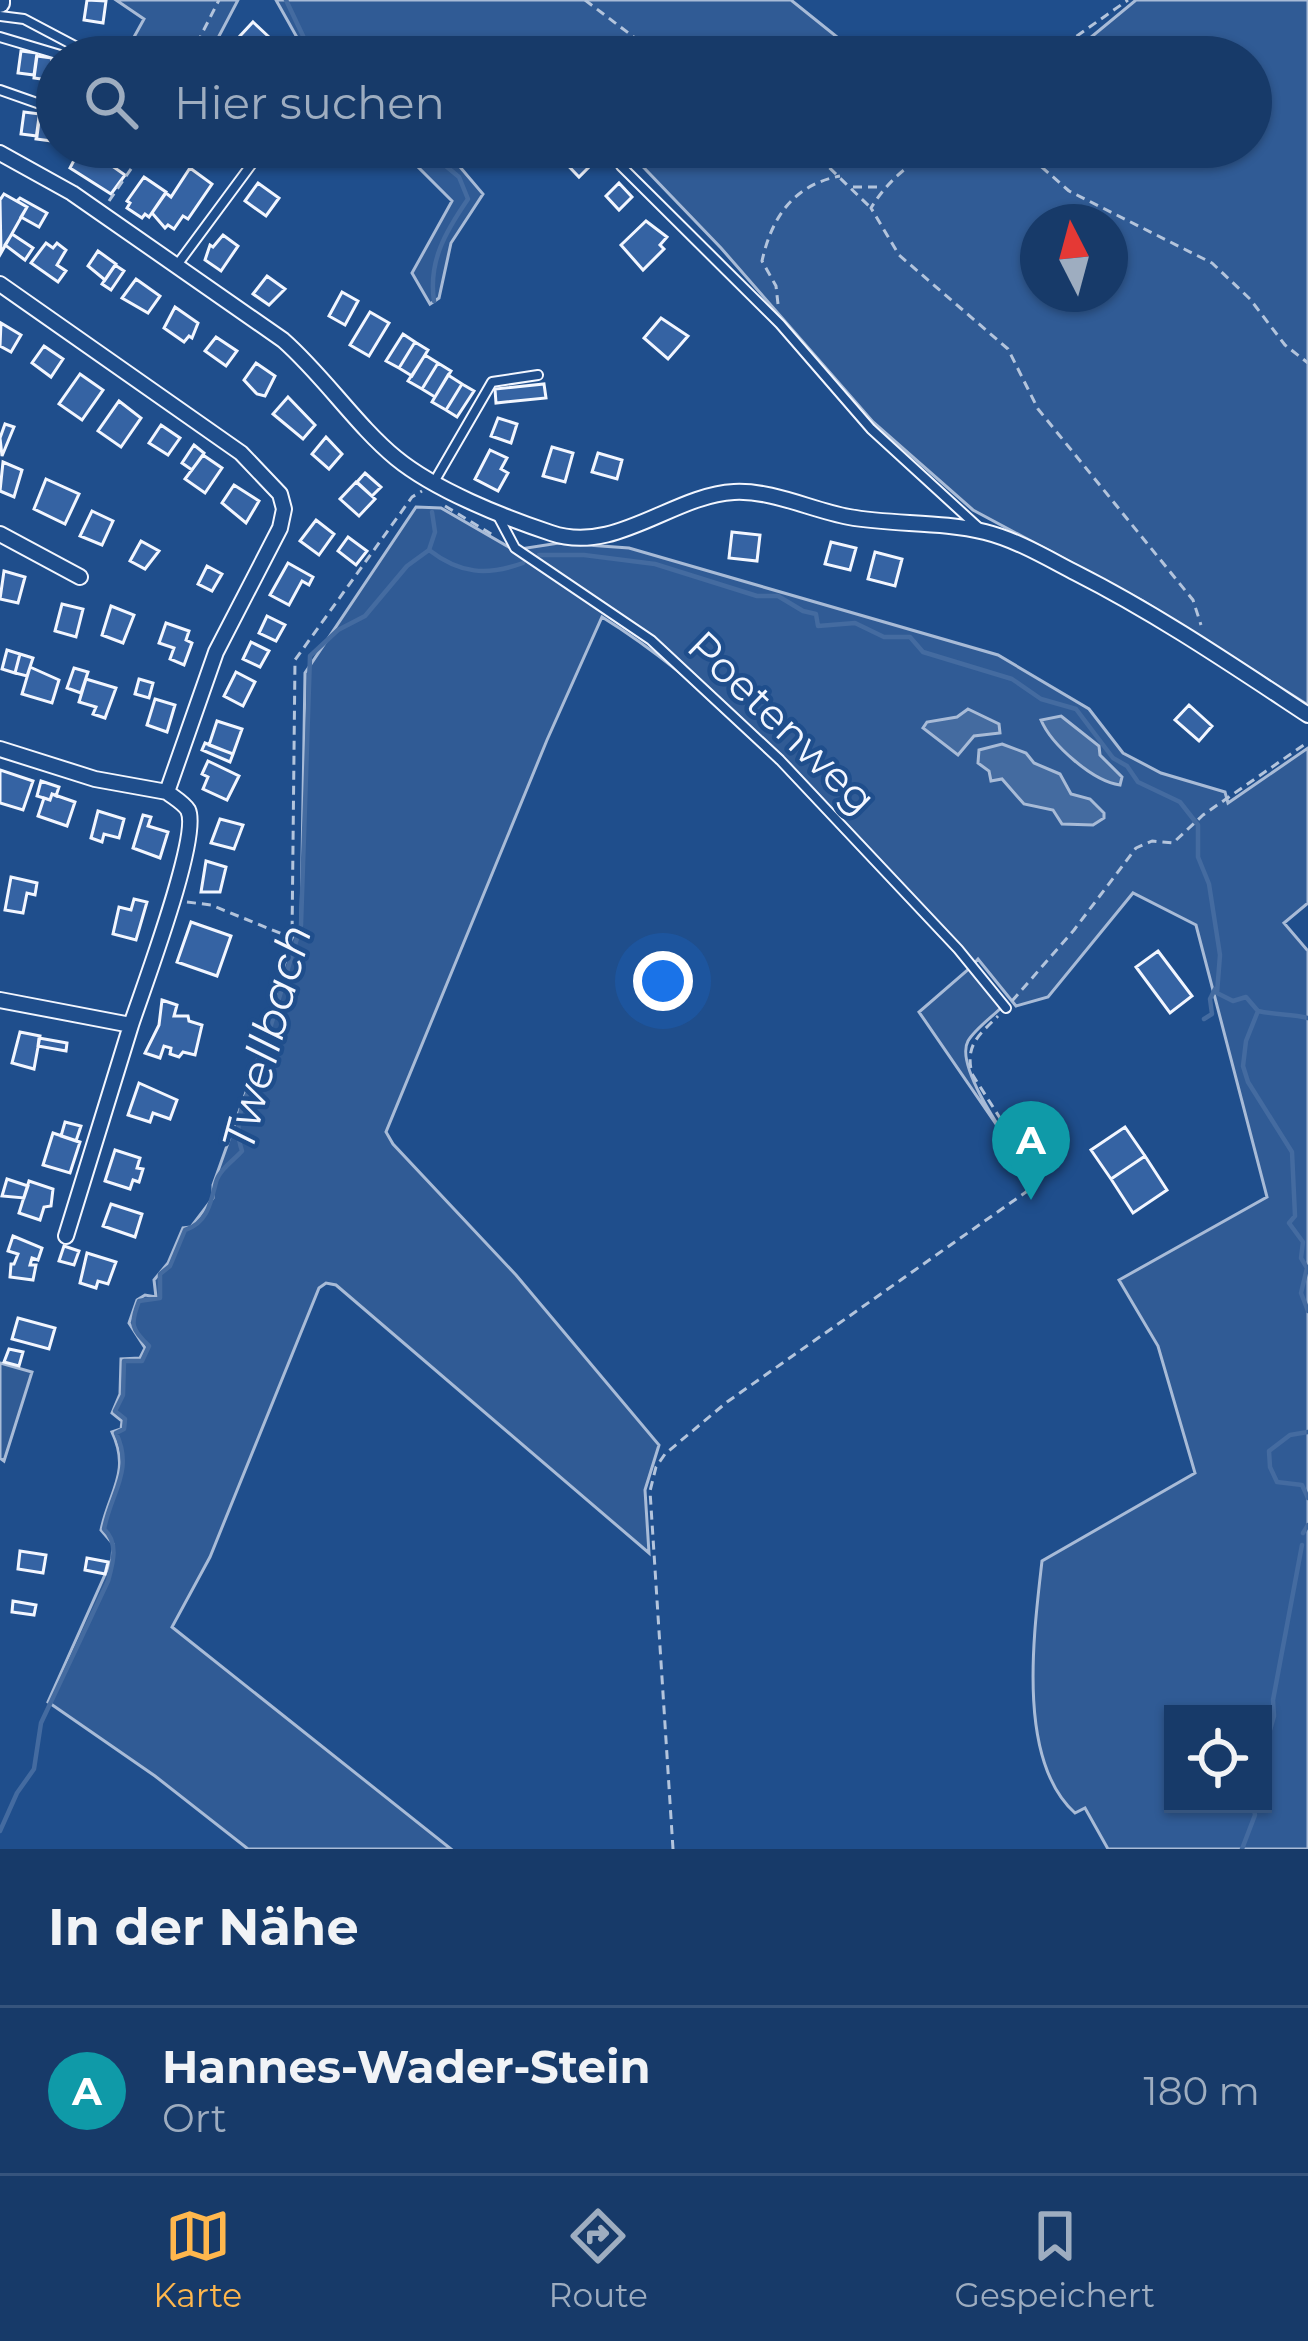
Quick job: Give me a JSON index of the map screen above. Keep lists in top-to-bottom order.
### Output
{
  "streets": {
    "lane": ["Poetenweg"]
  },
  "water": ["Twellbach"],
  "north": "top",
  "page": {
    "search": "Hier suchen",
    "pins": "A",
    "heading": "In der Nähe",
    "list": [
      {
        "mark": "A",
        "name": "Hannes-Wader-Stein",
        "note": "Ort",
        "value": "180 m"
      }
    ],
    "nav": ["Karte", "Route", "Gespeichert"]
  }
}
